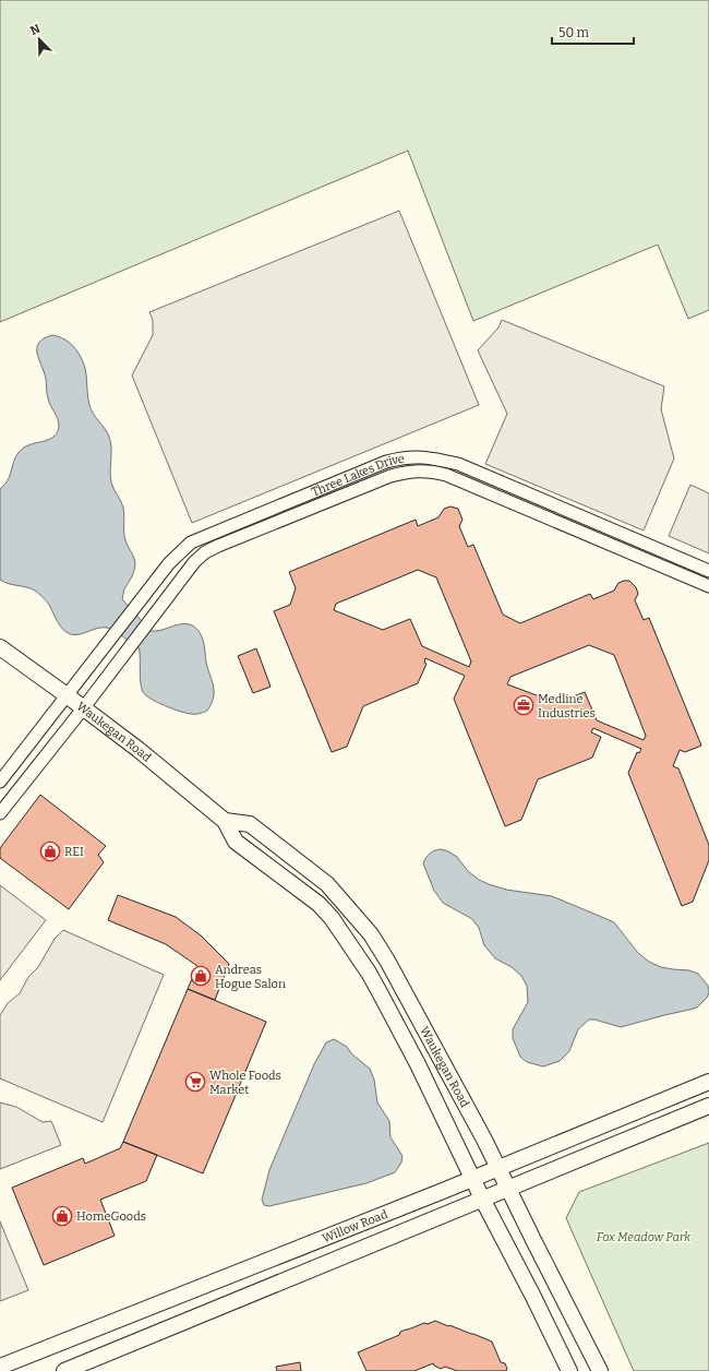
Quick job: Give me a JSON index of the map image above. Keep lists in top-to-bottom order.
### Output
{
  "streets": {
    "main road": ["Waukegan Road", "Willow Road"],
    "street": ["Three Lakes Drive"]
  },
  "crossings": [
    ["Three Lakes Drive", "Waukegan Road"],
    ["Waukegan Road", "Willow Road"]
  ],
  "parks": ["Fox Meadow Park"],
  "places": {
    "office": ["Medline Industries"],
    "shop": ["REI", "Andreas Hogue Salon", "HomeGoods"],
    "supermarket": ["Whole Foods Market"]
  },
  "scale_bar": "50 m",
  "north": "top left"
}
